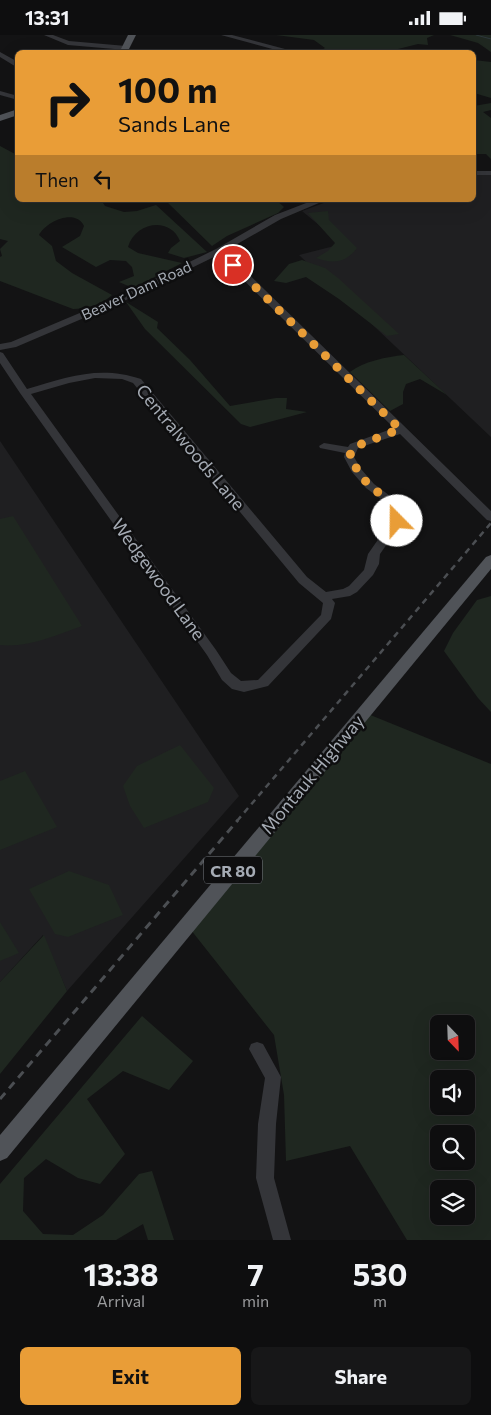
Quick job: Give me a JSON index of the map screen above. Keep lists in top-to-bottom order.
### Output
{
  "streets": {
    "main road": ["Montauk Highway", "CR 80"],
    "street": ["Beaver Dam Road", "Centralwoods Lane", "Wedgewood Lane"]
  },
  "crossings": [
    ["Centralwoods Lane", "Wedgewood Lane"]
  ],
  "north": "bottom right",
  "page": {
    "status": "13:31",
    "turn": ["100 m", "Sands Lane"],
    "then": "Then",
    "eta": [
      "13:38",
      "Arrival",
      "7",
      "min",
      "530",
      "m"
    ],
    "buttons": ["Exit", "Share"]
  }
}
